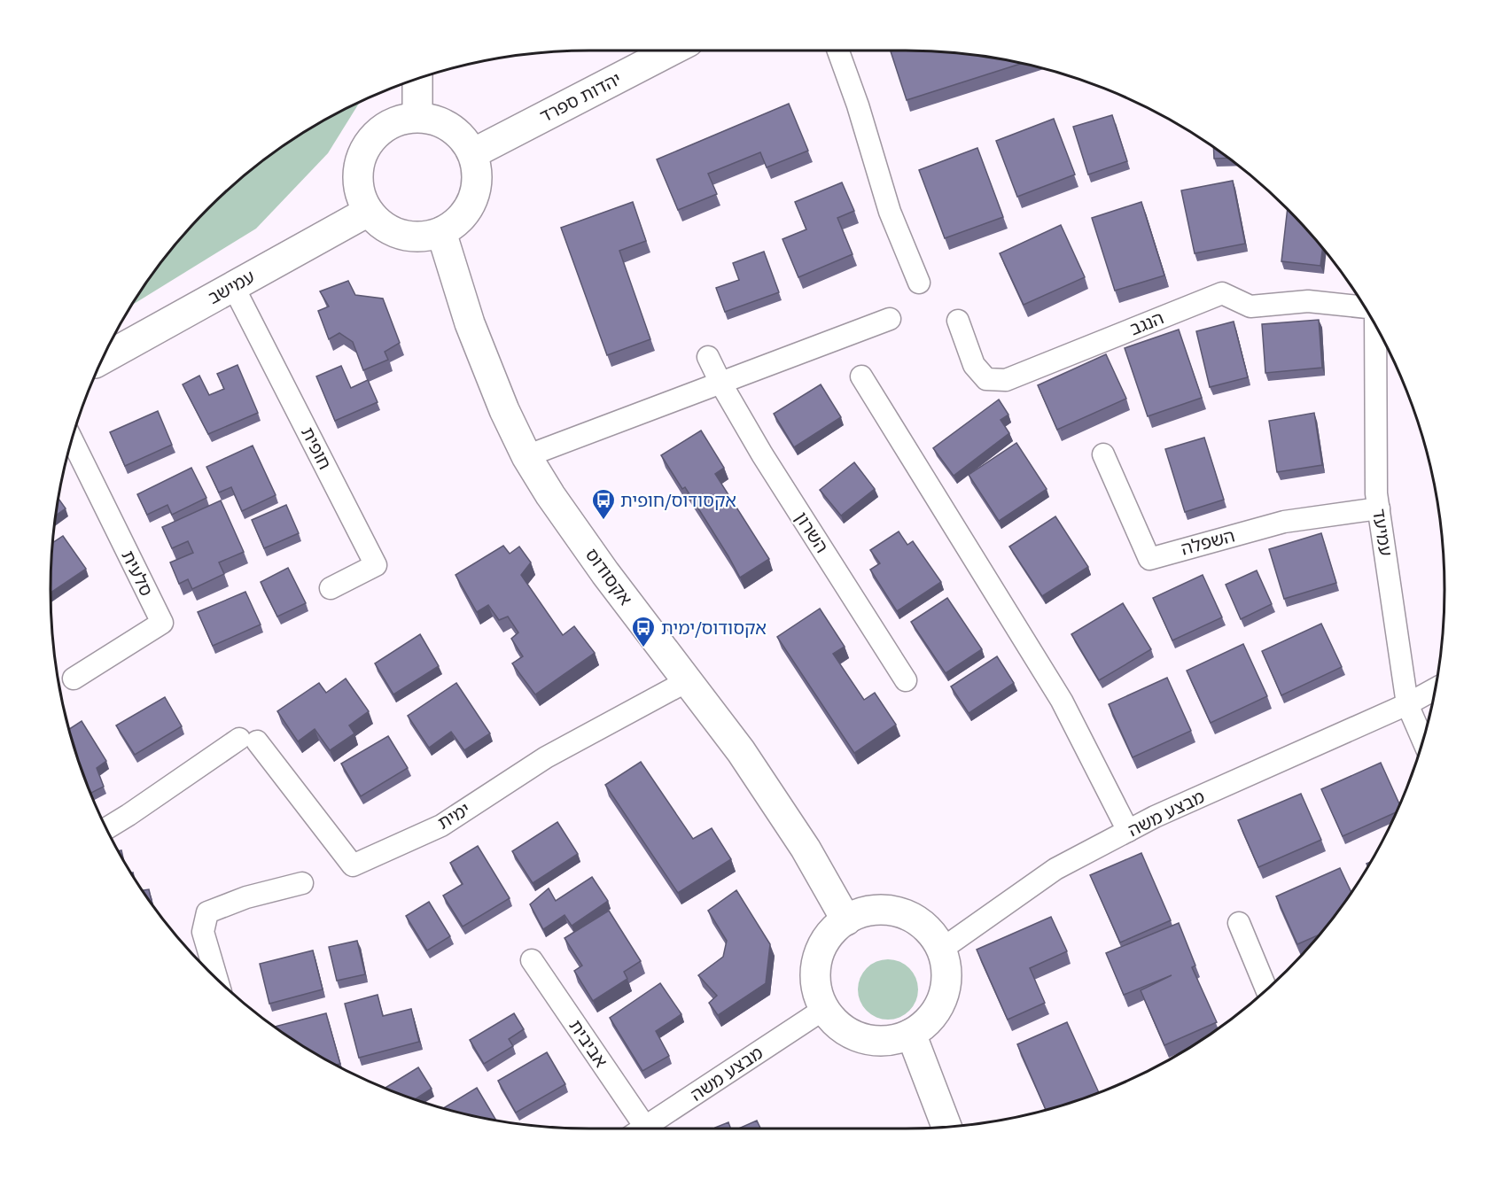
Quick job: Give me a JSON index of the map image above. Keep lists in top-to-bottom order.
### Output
{
  "streets": {
    "street": [
      "יהדות ספרד",
      "עמישב",
      "הנגב",
      "חופית",
      "השרון",
      "עמיעד",
      "השפלה",
      "סלעית",
      "אקסודוס",
      "מבצע משה",
      "ימית",
      "אביבית"
    ]
  },
  "crossings": [
    ["יהדות ספרד", "עמישב"],
    ["יהדות ספרד", "אקסודוס"],
    ["עמישב", "חופית"],
    ["עמישב", "אקסודוס"],
    ["עמיעד", "השפלה"],
    ["עמיעד", "מבצע משה"],
    ["אקסודוס", "מבצע משה"],
    ["אקסודוס", "ימית"]
  ],
  "places": {
    "bus stop": ["אקסודוס/חופית", "אקסודוס/ימית"]
  }
}
